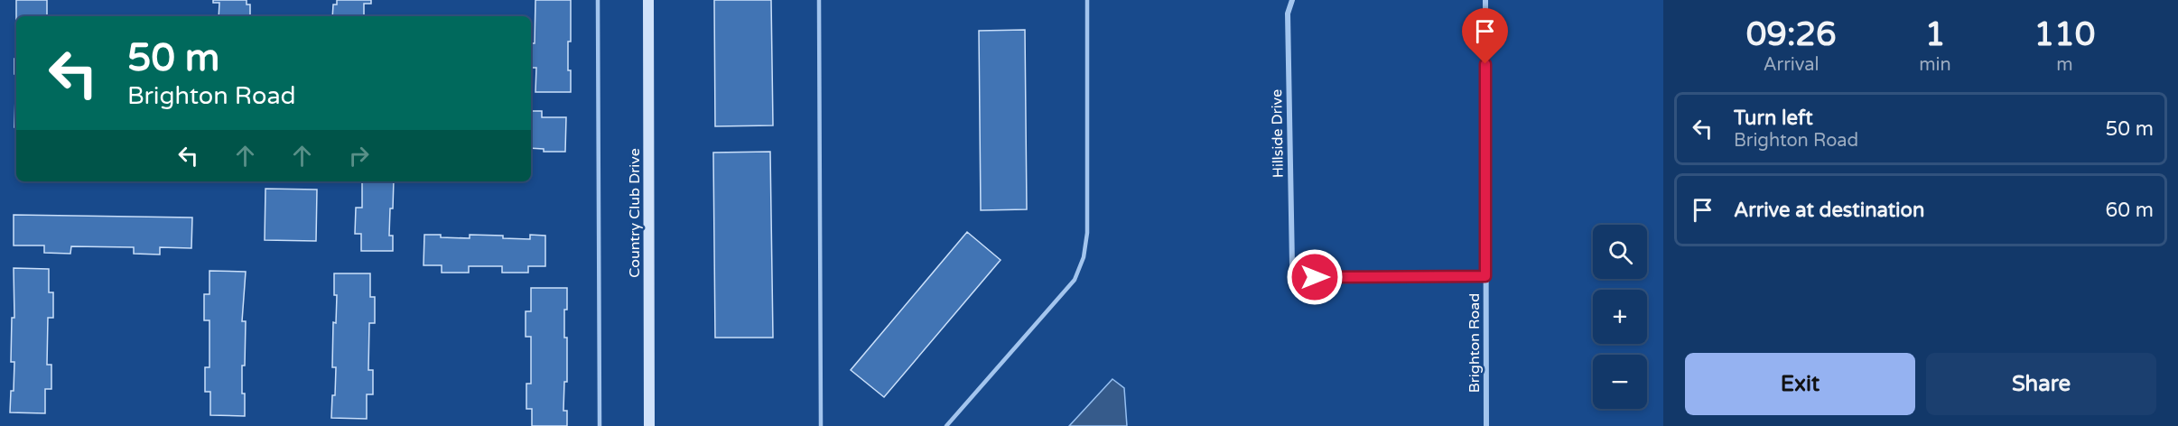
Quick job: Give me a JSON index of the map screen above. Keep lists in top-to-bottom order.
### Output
{
  "streets": {
    "street": ["Hillside Drive", "Country Club Drive", "Brighton Road"]
  },
  "crossings": [
    ["Hillside Drive", "Brighton Road"]
  ],
  "page": {
    "eta": [
      "09:26",
      "Arrival",
      "1",
      "min",
      "110",
      "m"
    ],
    "turn": ["50 m", "Brighton Road"],
    "list": [
      {
        "name": "Turn left",
        "note": "Brighton Road",
        "value": "50 m"
      },
      {
        "name": "Arrive at destination",
        "value": "60 m"
      }
    ],
    "map_buttons": ["+", "−"],
    "buttons": ["Exit", "Share"]
  }
}
